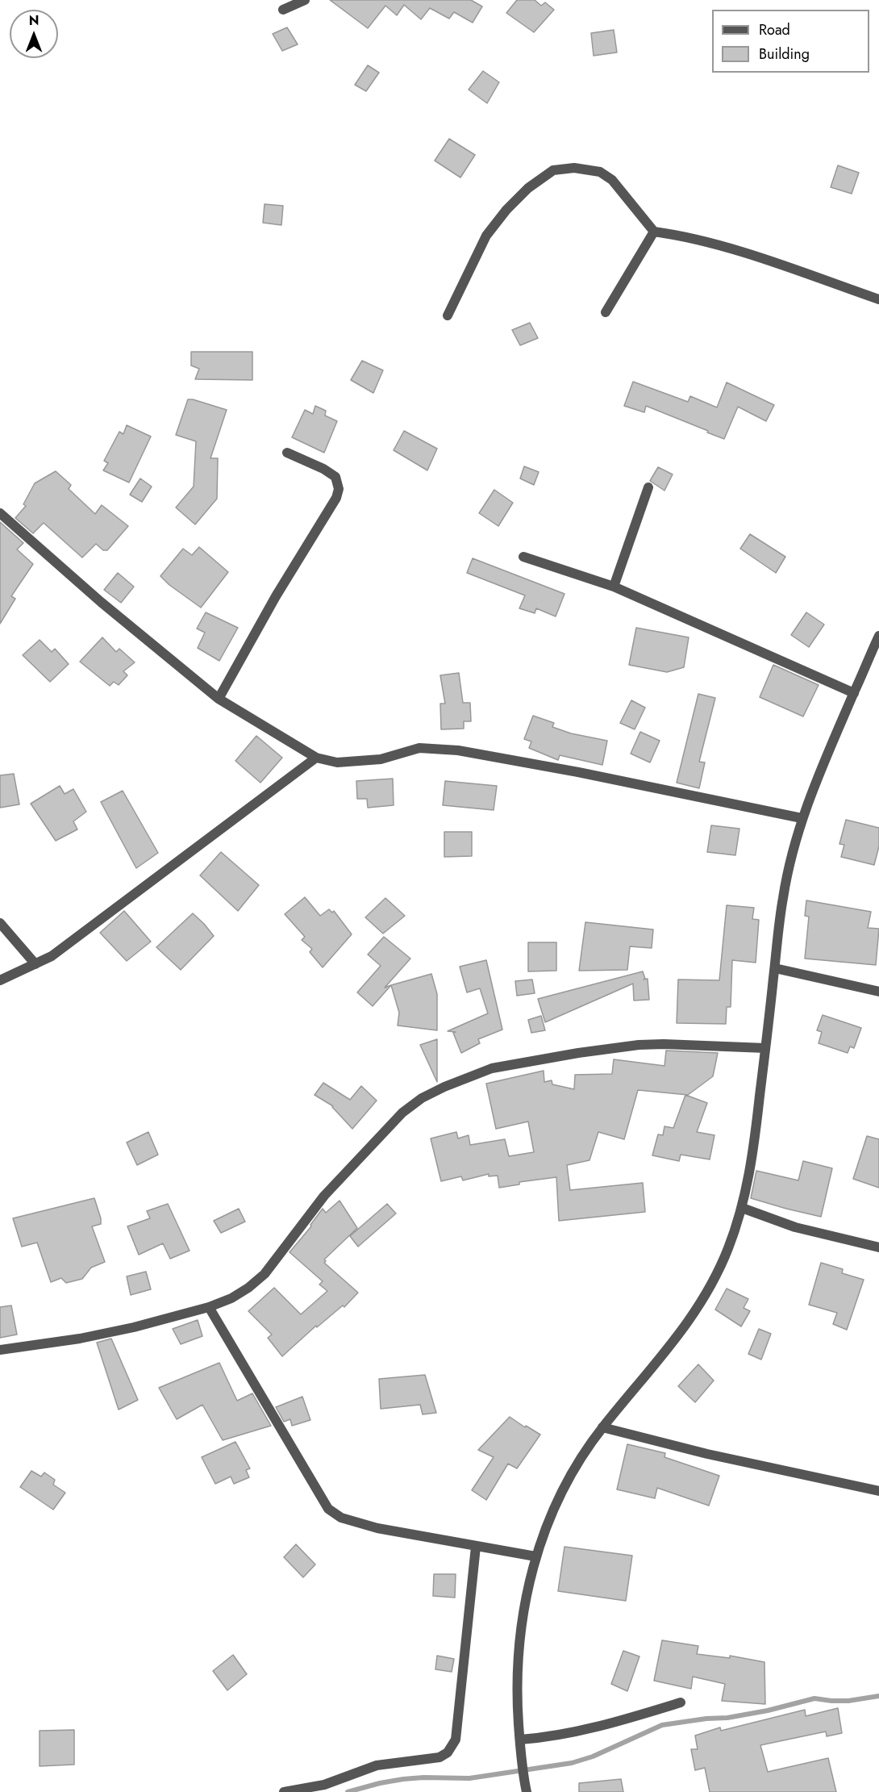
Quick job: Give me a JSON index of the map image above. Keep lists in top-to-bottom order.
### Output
{
  "legend": ["Road", "Building"],
  "north": "top"
}
